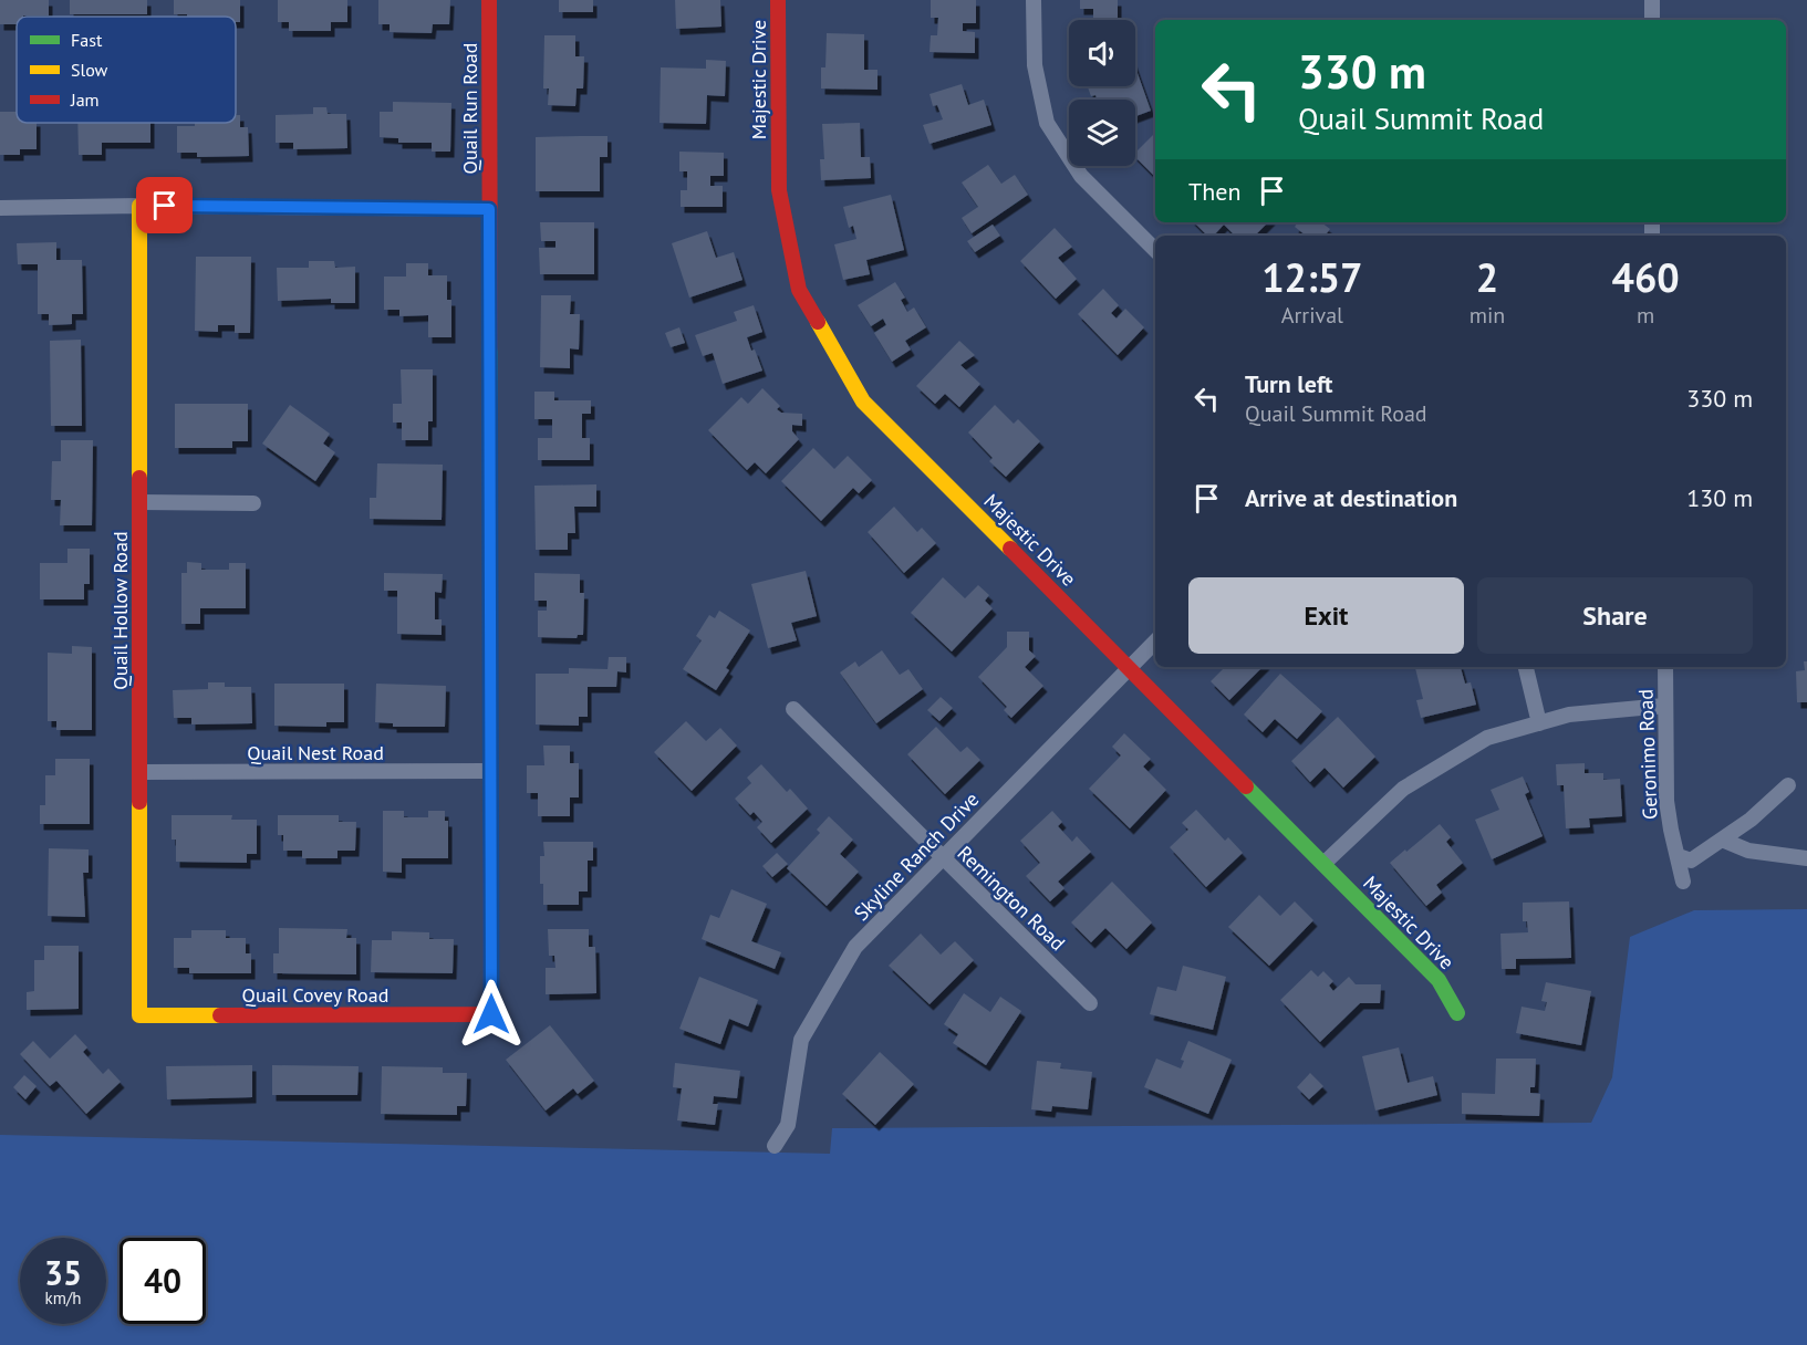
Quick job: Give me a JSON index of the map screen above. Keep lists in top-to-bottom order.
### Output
{
  "streets": {
    "street": [
      "Majestic Drive",
      "Quail Run Road",
      "Quail Hollow Road",
      "Quail Nest Road",
      "Geronimo Road",
      "Skyline Ranch Drive",
      "Remington Road",
      "Quail Covey Road"
    ]
  },
  "crossings": [
    ["Majestic Drive", "Skyline Ranch Drive"],
    ["Quail Run Road", "Quail Nest Road"],
    ["Quail Run Road", "Quail Covey Road"],
    ["Quail Hollow Road", "Quail Nest Road"],
    ["Quail Hollow Road", "Quail Covey Road"],
    ["Skyline Ranch Drive", "Remington Road"]
  ],
  "legend": ["Fast", "Slow", "Jam"],
  "page": {
    "turn": ["330 m", "Quail Summit Road"],
    "then": "Then",
    "eta": [
      "12:57",
      "Arrival",
      "2",
      "min",
      "460",
      "m"
    ],
    "list": [
      {
        "name": "Turn left",
        "note": "Quail Summit Road",
        "value": "330 m"
      },
      {
        "name": "Arrive at destination",
        "value": "130 m"
      }
    ],
    "buttons": ["Exit", "Share"],
    "speed": "35 km/h",
    "limit": "40"
  }
}
